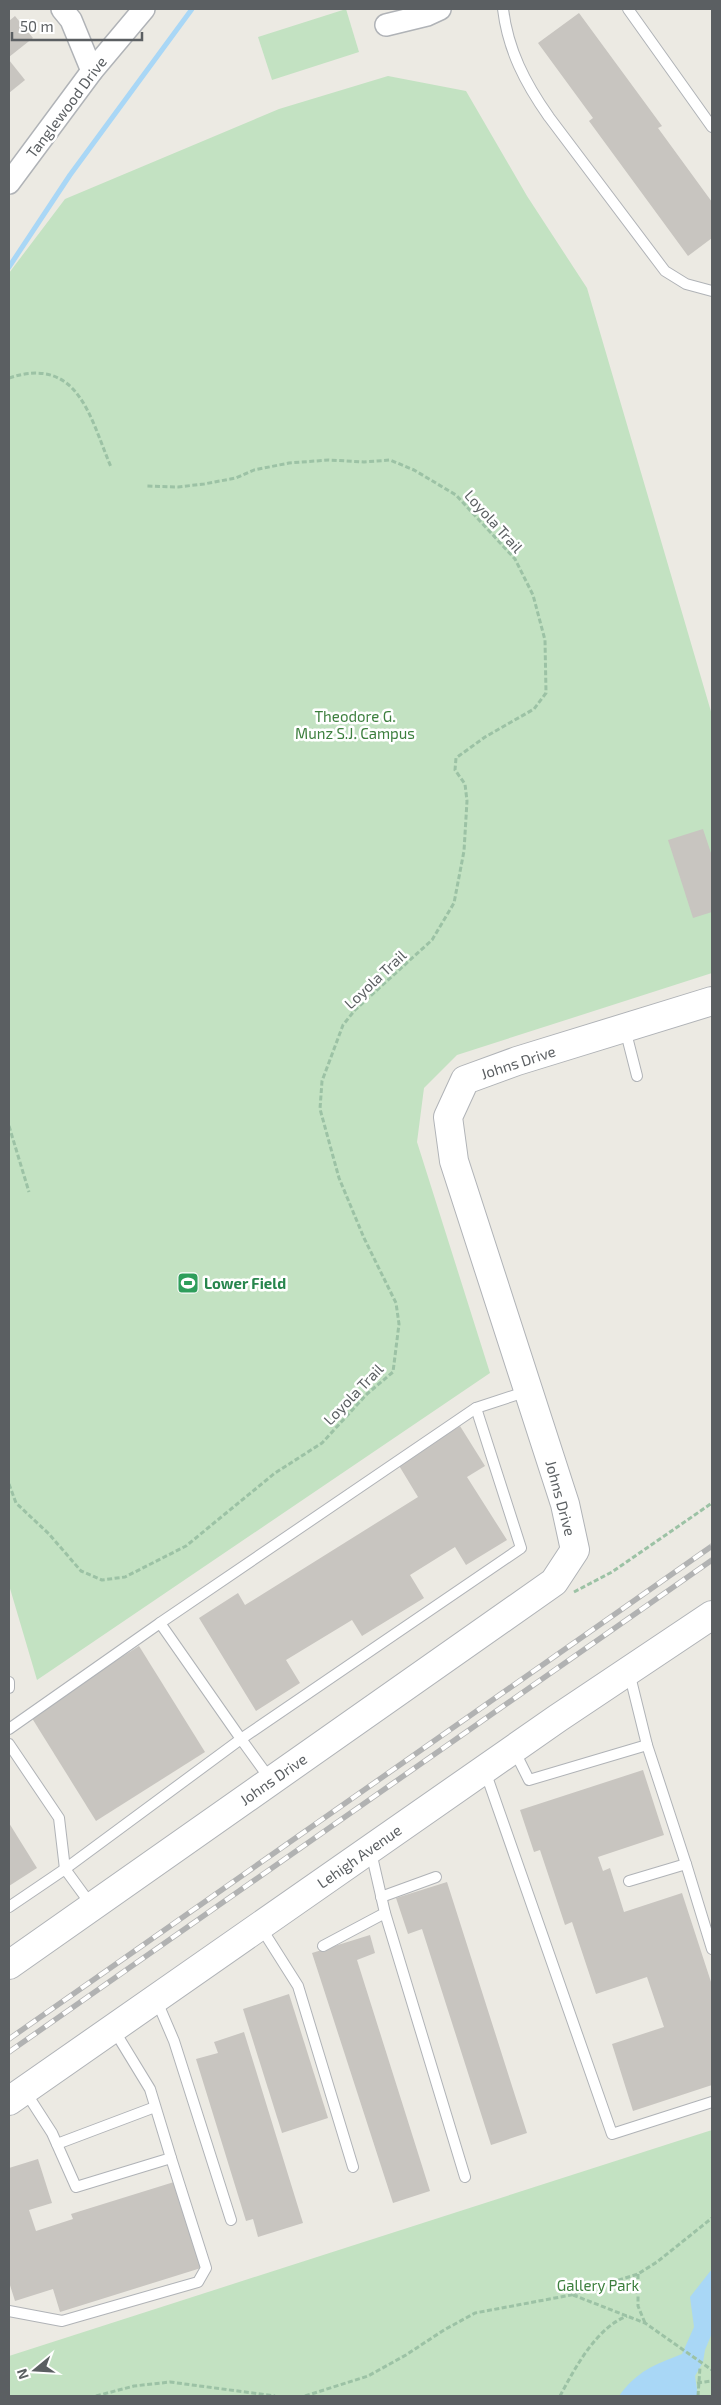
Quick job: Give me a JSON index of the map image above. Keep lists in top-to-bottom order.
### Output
{
  "streets": {
    "street": ["Tanglewood Drive", "Johns Drive", "Lehigh Avenue"],
    "path": ["Loyola Trail"]
  },
  "parks": ["Theodore G. Munz S.J. Campus", "Gallery Park"],
  "places": {
    "sports": ["Lower Field"]
  },
  "scale_bar": "50 m",
  "north": "left"
}
